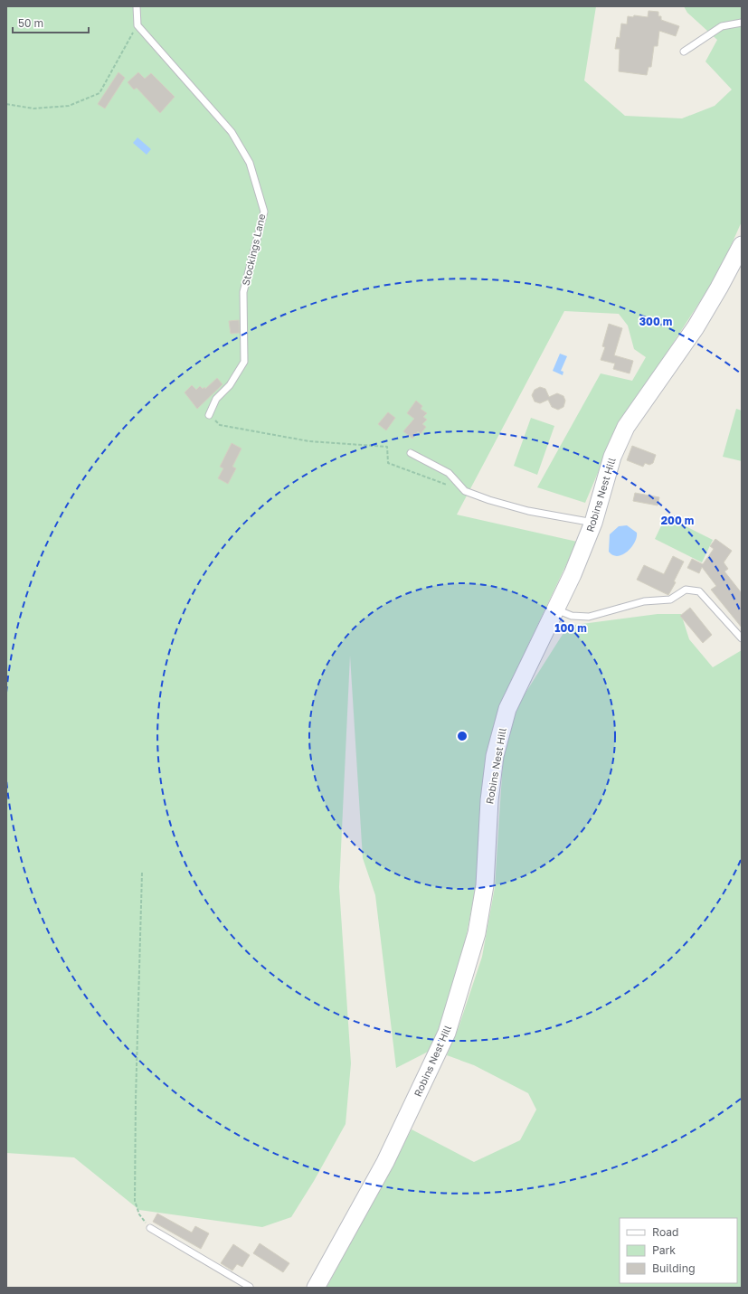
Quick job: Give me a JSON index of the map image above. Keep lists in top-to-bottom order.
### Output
{
  "streets": {
    "street": ["Robins Nest Hill"],
    "lane": ["Stockings Lane"]
  },
  "legend": ["Road", "Park", "Building"],
  "scale_bar": "50 m",
  "rings": ["300 m", "200 m", "100 m"]
}
